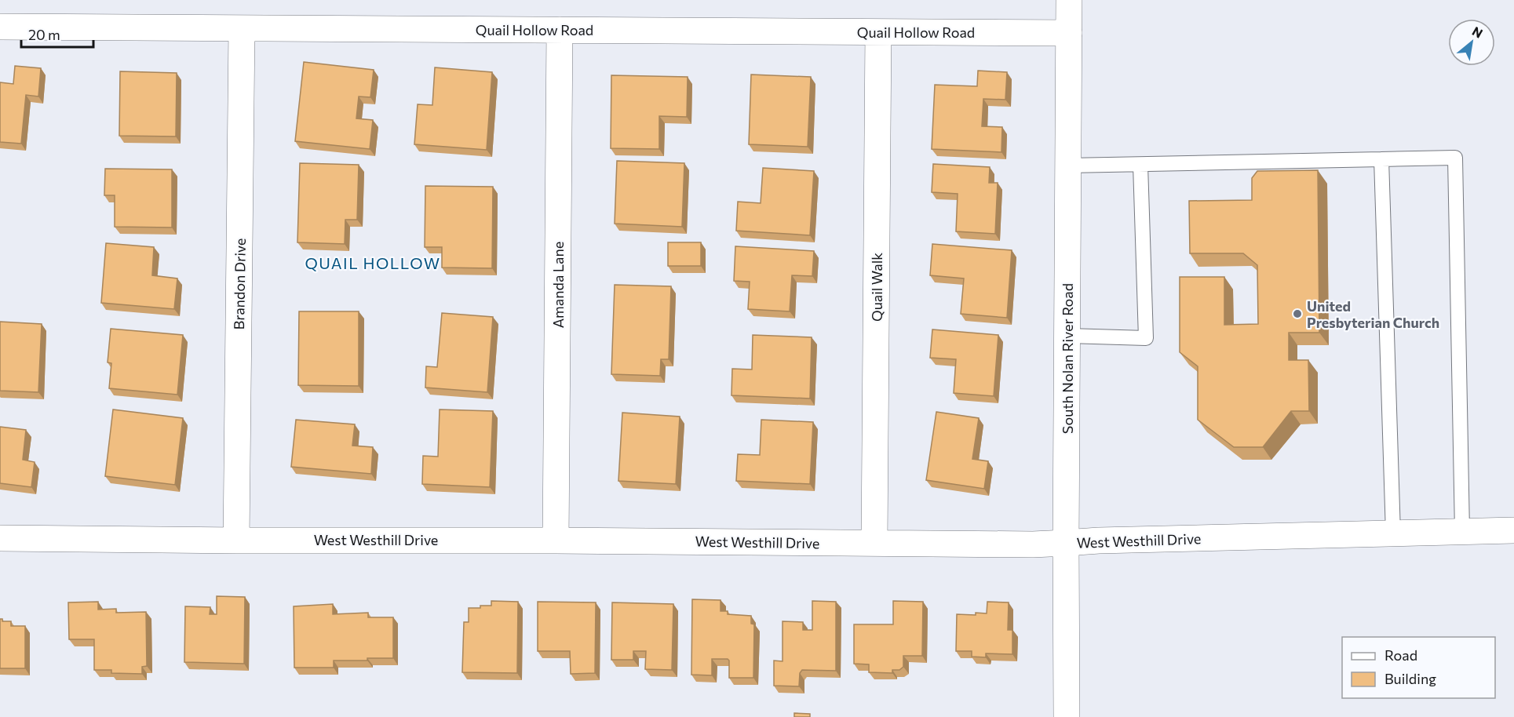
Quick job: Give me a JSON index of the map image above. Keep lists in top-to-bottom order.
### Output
{
  "streets": {
    "street": [
      "Quail Hollow Road",
      "Brandon Drive",
      "Amanda Lane",
      "Quail Walk",
      "South Nolan River Road",
      "West Westhill Drive"
    ]
  },
  "crossings": [
    ["Quail Hollow Road", "Brandon Drive"],
    ["Quail Hollow Road", "Amanda Lane"],
    ["Quail Hollow Road", "Quail Walk"],
    ["Quail Hollow Road", "South Nolan River Road"],
    ["Brandon Drive", "West Westhill Drive"],
    ["Amanda Lane", "West Westhill Drive"],
    ["Quail Walk", "West Westhill Drive"],
    ["South Nolan River Road", "West Westhill Drive"]
  ],
  "districts": ["QUAIL HOLLOW"],
  "places": ["United Presbyterian Church"],
  "legend": ["Road", "Building"],
  "scale_bar": "20 m",
  "north": "top right"
}
